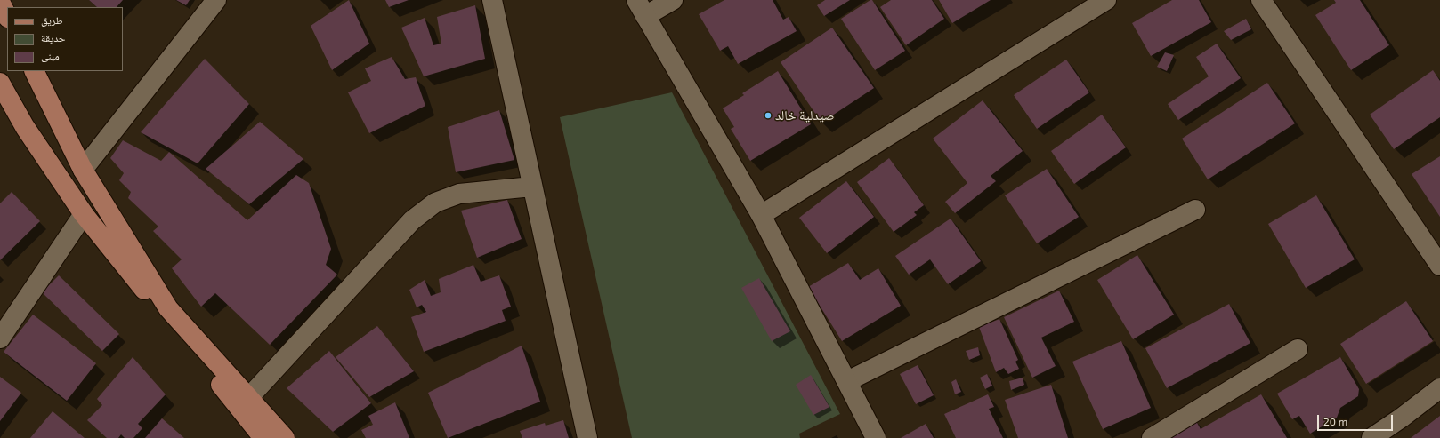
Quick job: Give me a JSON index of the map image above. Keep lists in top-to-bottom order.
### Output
{
  "places": ["صيدلية خالد"],
  "legend": ["طريق", "حديقة", "مبنى"],
  "scale_bar": "20 m"
}
